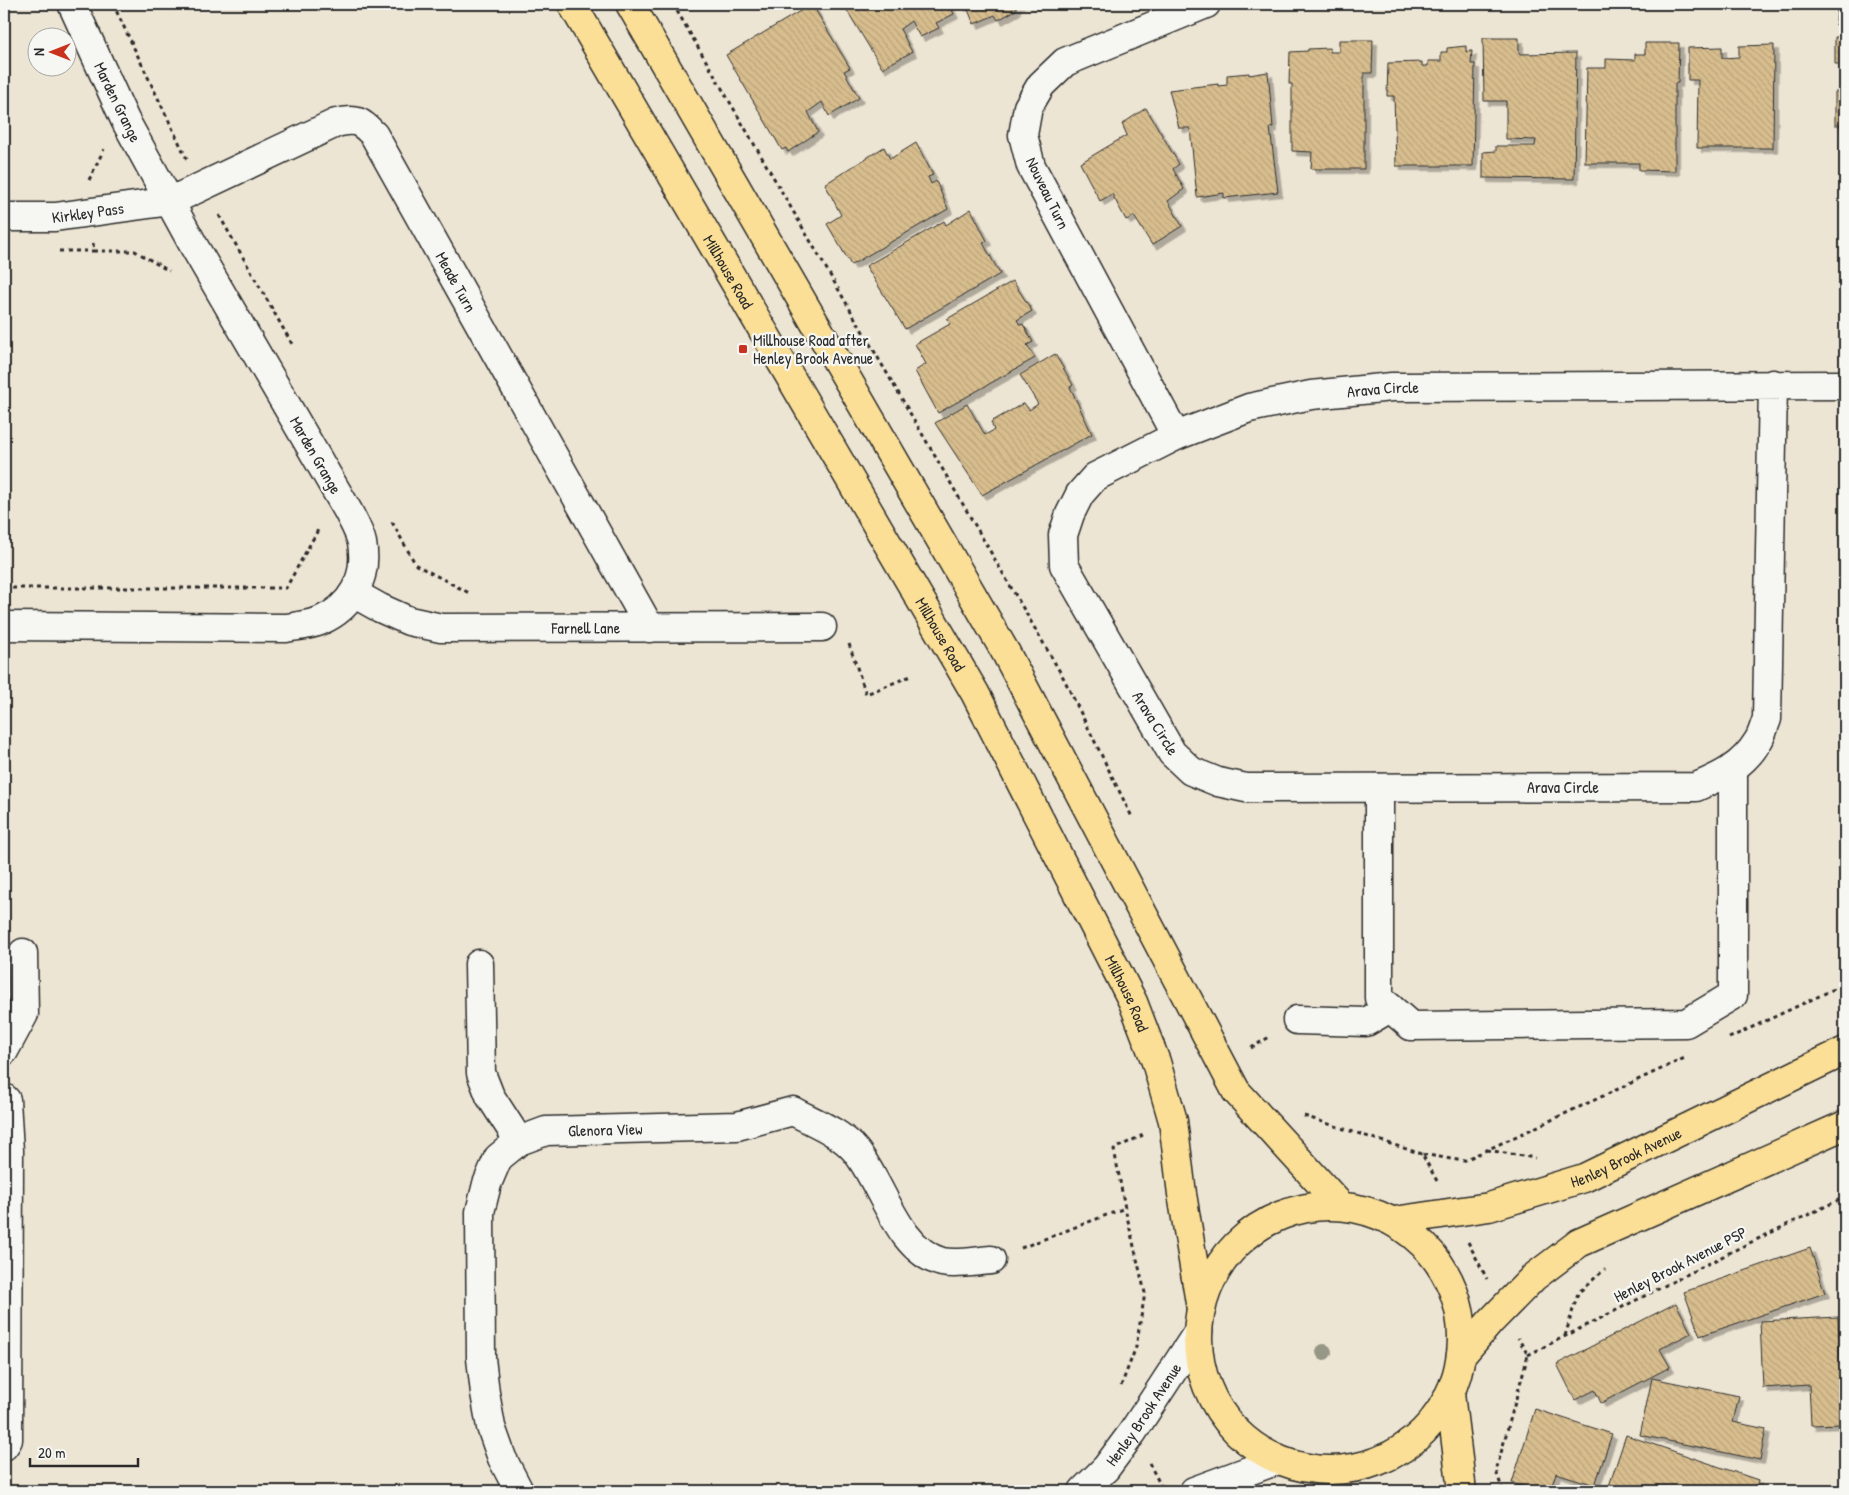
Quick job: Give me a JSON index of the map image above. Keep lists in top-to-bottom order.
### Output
{
  "streets": {
    "main road": ["Millhouse Road", "Henley Brook Avenue"],
    "street": [
      "Marden Grange",
      "Nouveau Turn",
      "Kirkley Pass",
      "Meade Turn",
      "Arava Circle",
      "Farnell Lane",
      "Glenora View"
    ],
    "path": ["Henley Brook Avenue PSP"]
  },
  "crossings": [
    ["Marden Grange", "Kirkley Pass"],
    ["Marden Grange", "Meade Turn"],
    ["Marden Grange", "Farnell Lane"],
    ["Nouveau Turn", "Arava Circle"],
    ["Kirkley Pass", "Meade Turn"],
    ["Millhouse Road", "Henley Brook Avenue"],
    ["Meade Turn", "Farnell Lane"]
  ],
  "places": {
    "transit": ["Millhouse Road after Henley Brook Avenue"]
  },
  "scale_bar": "20 m",
  "north": "left"
}
